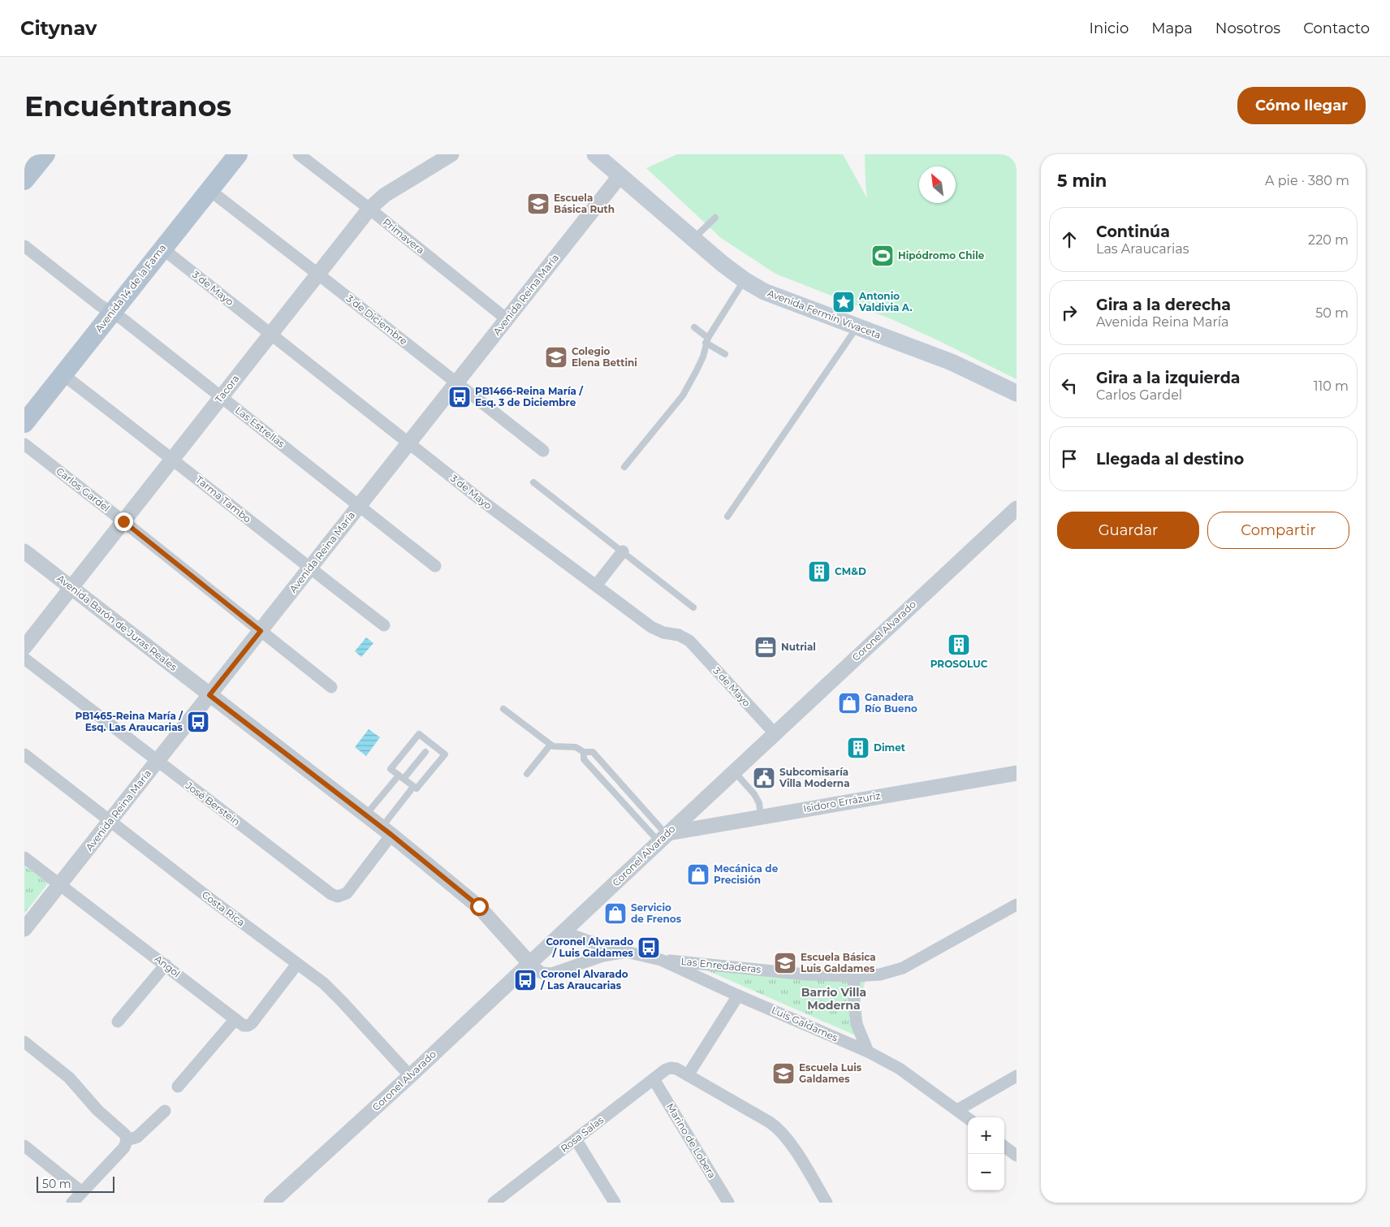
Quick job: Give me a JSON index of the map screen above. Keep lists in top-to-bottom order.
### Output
{
  "streets": {
    "main road": ["Avenida 14 de la Fama", "Avenida Fermín Vivaceta"],
    "street": [
      "Primavera",
      "3 de Mayo",
      "Avenida Reina María",
      "3 de Diciembre",
      "Tacora",
      "Las Estrellas",
      "Carlos Gardel",
      "Tarma Tambo",
      "Avenida Barón de Juras Reales",
      "Coronel Alvarado",
      "Isidoro Errázuriz",
      "José Berstein",
      "Costa Rica",
      "Las Enredaderas",
      "Angol",
      "Luis Galdames",
      "Rosa Salas",
      "Marino de Lobera"
    ]
  },
  "crossings": [
    ["Primavera", "Avenida Reina María"],
    ["Primavera", "Tacora"],
    ["Avenida 14 de la Fama", "3 de Mayo"],
    ["Avenida 14 de la Fama", "3 de Diciembre"],
    ["Avenida 14 de la Fama", "Las Estrellas"],
    ["Avenida 14 de la Fama", "Tarma Tambo"],
    ["3 de Mayo", "Avenida Reina María"],
    ["3 de Mayo", "Tacora"],
    ["3 de Mayo", "Coronel Alvarado"],
    ["Avenida Reina María", "Avenida Fermín Vivaceta"],
    ["Avenida Reina María", "3 de Diciembre"],
    ["Avenida Reina María", "Las Estrellas"],
    ["Avenida Reina María", "Carlos Gardel"],
    ["Avenida Reina María", "Tarma Tambo"],
    ["Avenida Reina María", "Avenida Barón de Juras Reales"],
    ["Avenida Reina María", "José Berstein"],
    ["Avenida Reina María", "Costa Rica"],
    ["Avenida Reina María", "Angol"],
    ["3 de Diciembre", "Tacora"],
    ["Tacora", "Las Estrellas"],
    ["Tacora", "Carlos Gardel"],
    ["Tacora", "Tarma Tambo"],
    ["Tacora", "Avenida Barón de Juras Reales"],
    ["Avenida Barón de Juras Reales", "Coronel Alvarado"],
    ["Avenida Barón de Juras Reales", "José Berstein"],
    ["Avenida Barón de Juras Reales", "Luis Galdames"],
    ["Coronel Alvarado", "Isidoro Errázuriz"],
    ["Coronel Alvarado", "Costa Rica"],
    ["Coronel Alvarado", "Luis Galdames"],
    ["Costa Rica", "Angol"],
    ["Las Enredaderas", "Luis Galdames"],
    ["Rosa Salas", "Marino de Lobera"]
  ],
  "districts": ["Barrio Villa Moderna"],
  "places": {
    "school or university": [
      "Escuela Básica Ruth",
      "Colegio Elena Bettini",
      "Escuela Básica Luis Galdames",
      "Escuela Luis Galdames"
    ],
    "sports": ["Hipódromo Chile"],
    "place": ["Antonio Valdivia A."],
    "bus stop": [
      "PB1466-Reina María / Esq. 3 de Diciembre",
      "PB1465-Reina María / Esq. Las Araucarias",
      "Coronel Alvarado / Luis Galdames",
      "Coronel Alvarado / Las Araucarias"
    ],
    "building": ["CM&D", "PROSOLUC", "Dimet"],
    "office": ["Nutrial"],
    "shop": ["Ganadera Río Bueno", "Mecánica de Precisión", "Servicio de Frenos"],
    "public building": ["Subcomisaría Villa Moderna"]
  },
  "scale_bar": "50 m",
  "north": "top left",
  "page": {
    "header": "Citynav",
    "nav": [
      "Inicio",
      "Mapa",
      "Nosotros",
      "Contacto"
    ],
    "buttons": [
      "Cómo llegar",
      ["Guardar", "Compartir"]
    ],
    "title": "Encuéntranos",
    "heading": ["5 min", "A pie · 380 m"],
    "list": [
      ["Continúa", "Las Araucarias", "220 m"],
      ["Gira a la derecha", "Avenida Reina María", "50 m"],
      ["Gira a la izquierda", "Carlos Gardel", "110 m"],
      "Llegada al destino"
    ],
    "map_buttons": ["+", "−"],
    "scale": "50 m"
  }
}
